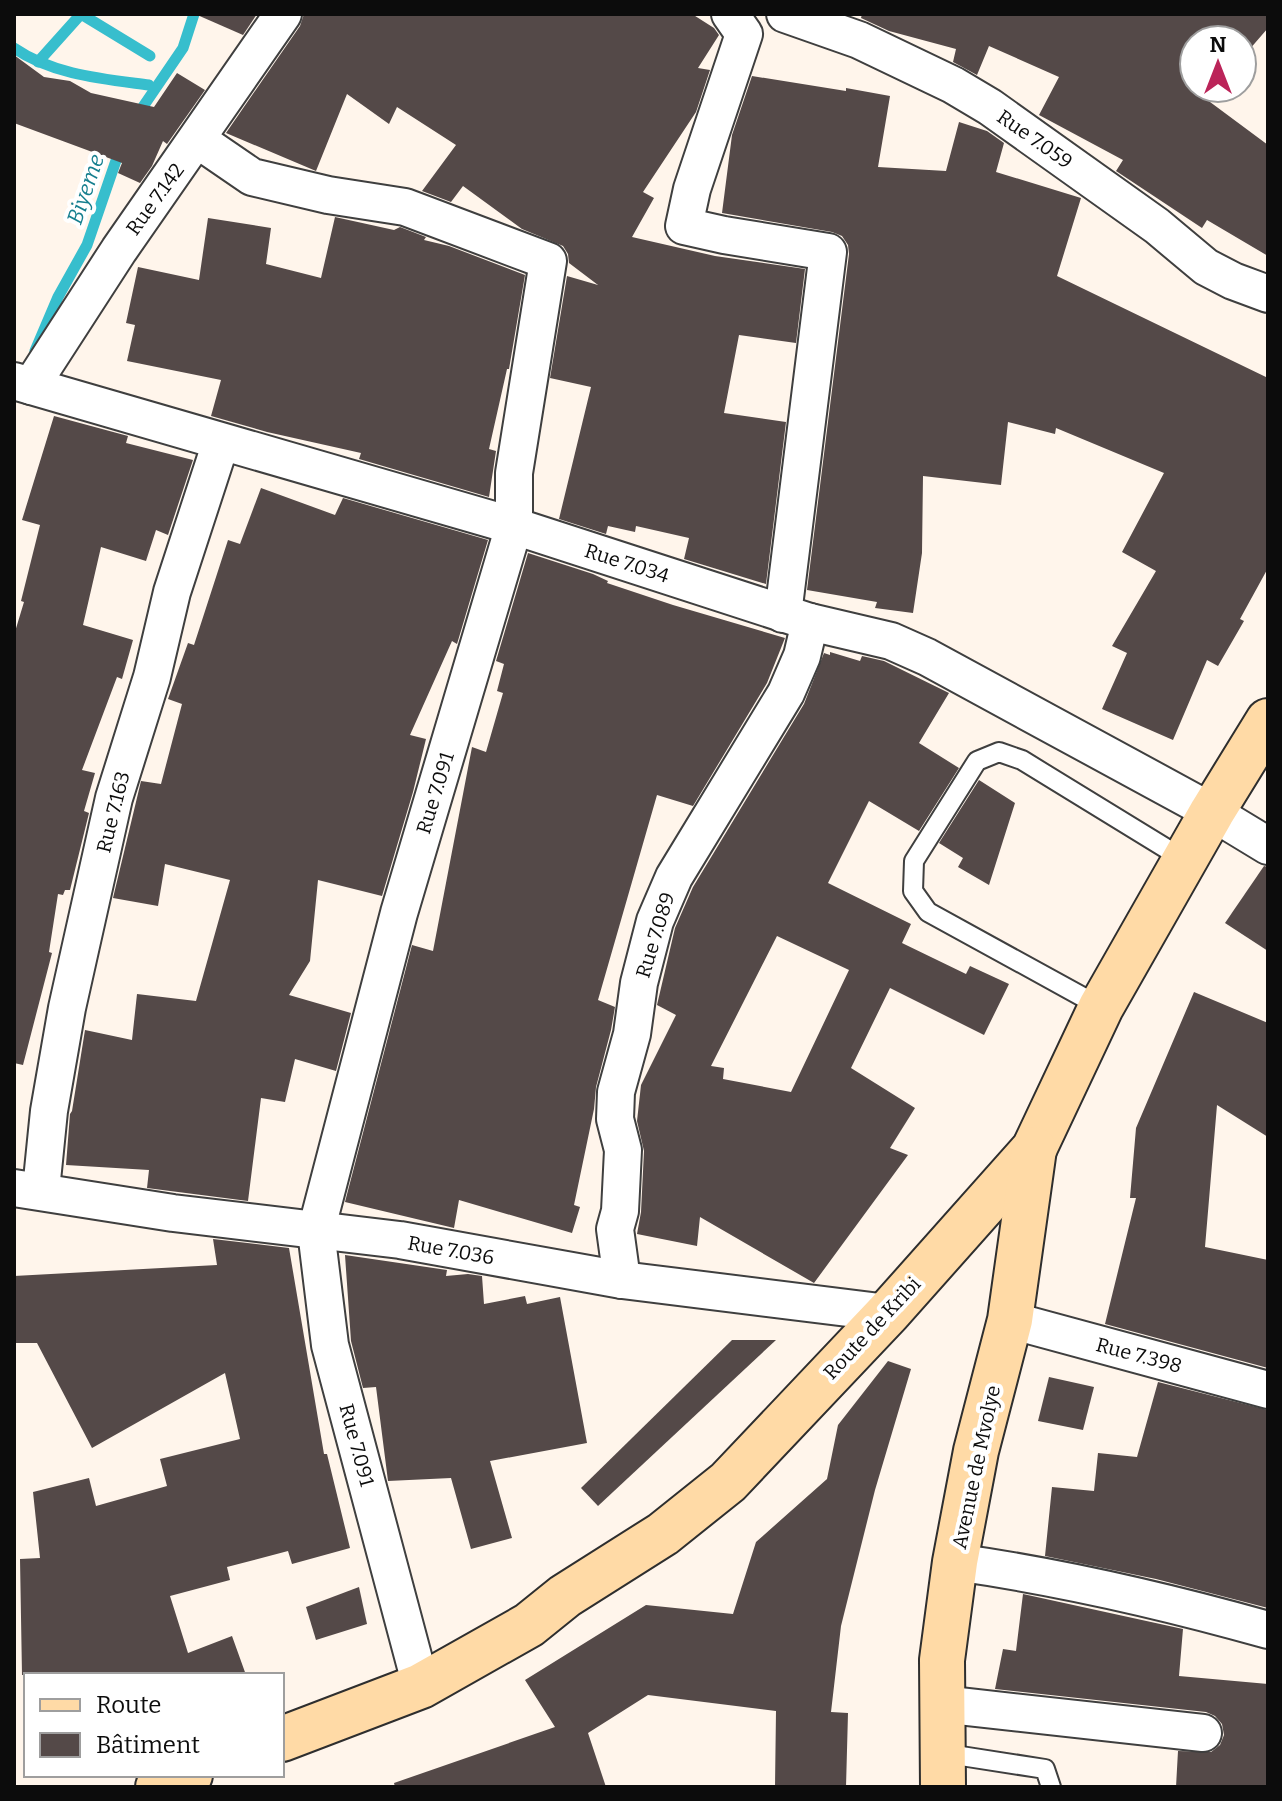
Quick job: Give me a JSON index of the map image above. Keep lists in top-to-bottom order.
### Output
{
  "streets": {
    "main road": ["Route de Kribi", "Avenue de Mvolye"],
    "street": [
      "Rue 7.059",
      "Rue 7.142",
      "Rue 7.034",
      "Rue 7.091",
      "Rue 7.163",
      "Rue 7.089",
      "Rue 7.036",
      "Rue 7.398"
    ]
  },
  "crossings": [
    ["Rue 7.142", "Rue 7.034"],
    ["Rue 7.142", "Rue 7.091"],
    ["Rue 7.034", "Rue 7.091"],
    ["Rue 7.034", "Rue 7.163"],
    ["Rue 7.034", "Rue 7.089"],
    ["Rue 7.034", "Route de Kribi"],
    ["Rue 7.091", "Rue 7.036"],
    ["Rue 7.091", "Route de Kribi"],
    ["Rue 7.163", "Rue 7.036"],
    ["Rue 7.089", "Rue 7.036"],
    ["Rue 7.036", "Route de Kribi"],
    ["Route de Kribi", "Avenue de Mvolye"],
    ["Rue 7.398", "Avenue de Mvolye"]
  ],
  "water": ["Biyeme"],
  "legend": ["Route", "Bâtiment"],
  "north": "top"
}
